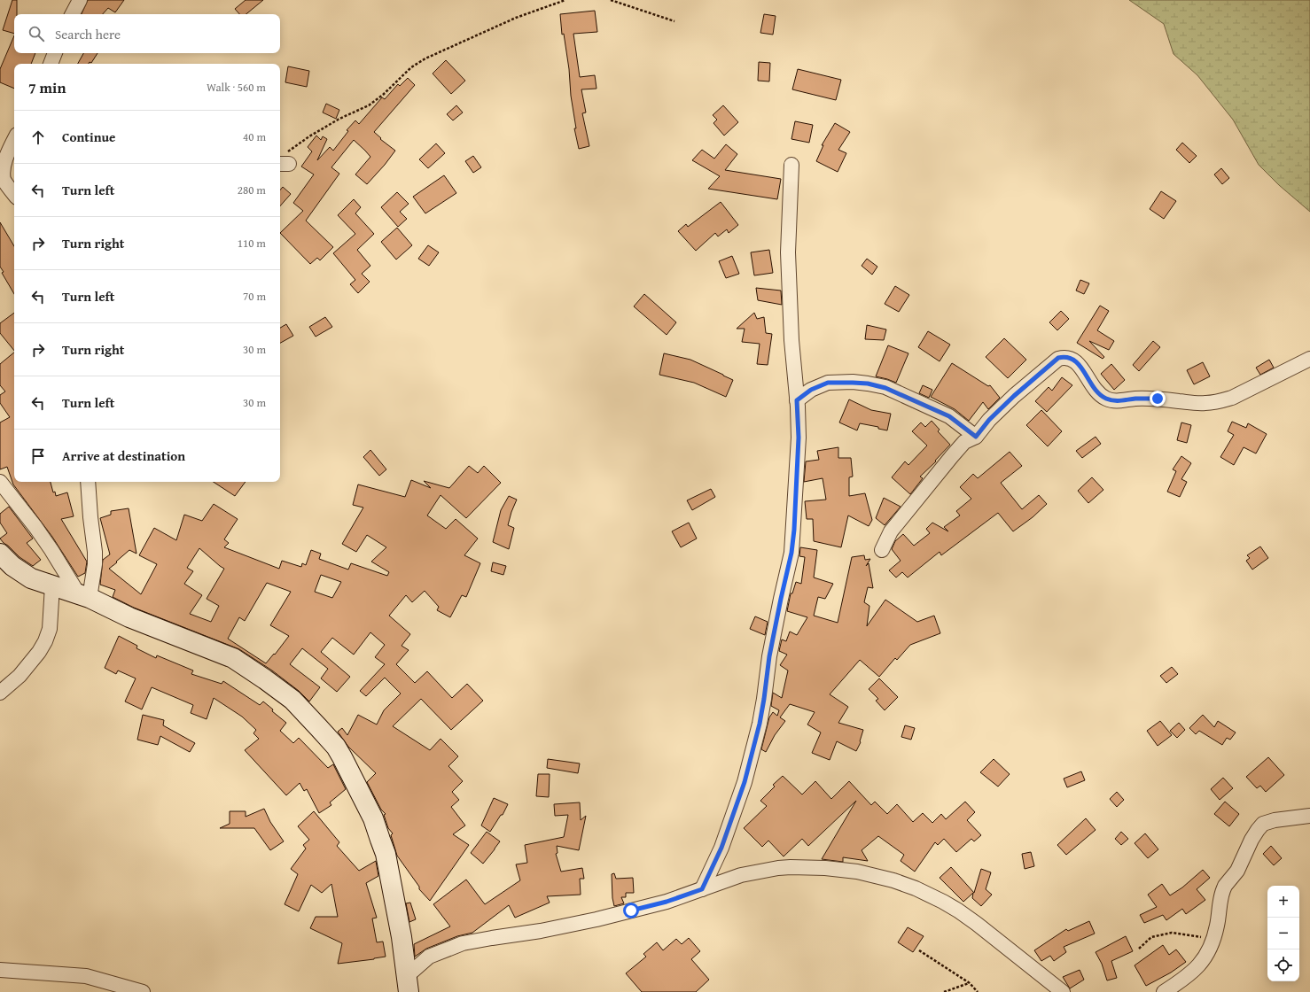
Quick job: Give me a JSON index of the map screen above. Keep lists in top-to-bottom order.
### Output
{
  "page": {
    "search": "Search here",
    "heading": ["7 min", "Walk · 560 m"],
    "list": [
      ["Continue", "40 m"],
      ["Turn left", "280 m"],
      ["Turn right", "110 m"],
      ["Turn left", "70 m"],
      ["Turn right", "30 m"],
      ["Turn left", "30 m"],
      "Arrive at destination"
    ],
    "map_buttons": ["+", "−"]
  }
}
